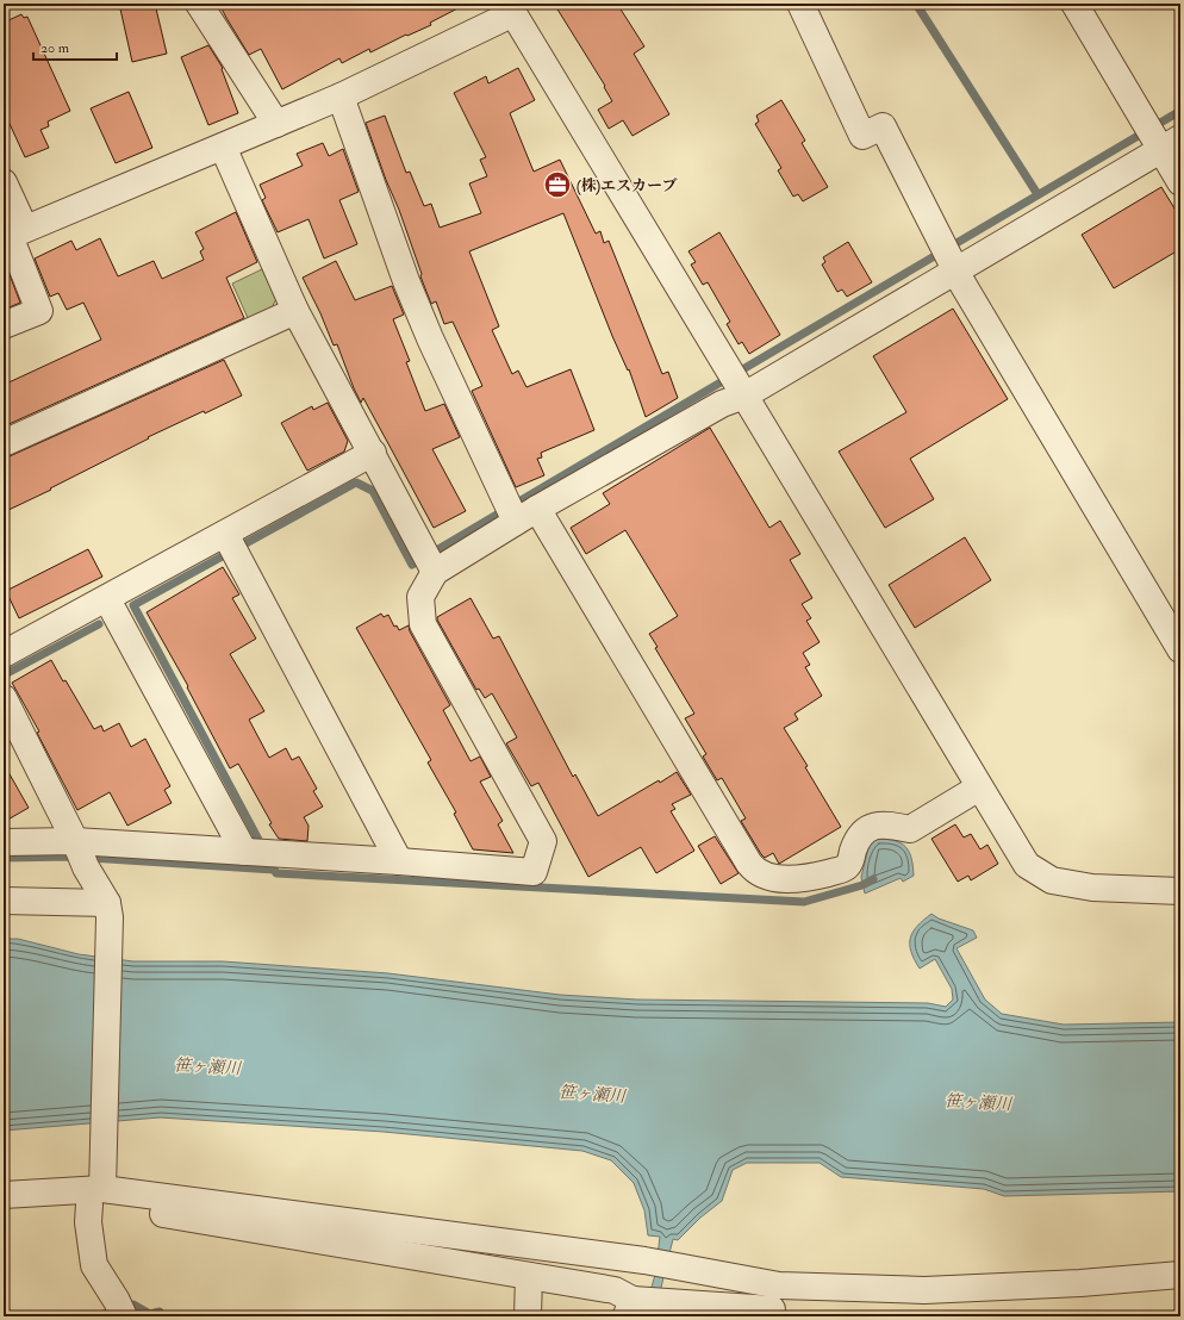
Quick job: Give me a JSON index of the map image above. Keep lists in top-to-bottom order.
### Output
{
  "water": ["笹ヶ瀬川"],
  "places": {
    "office": ["(株)エスカーブ"]
  },
  "scale_bar": "20 m"
}
